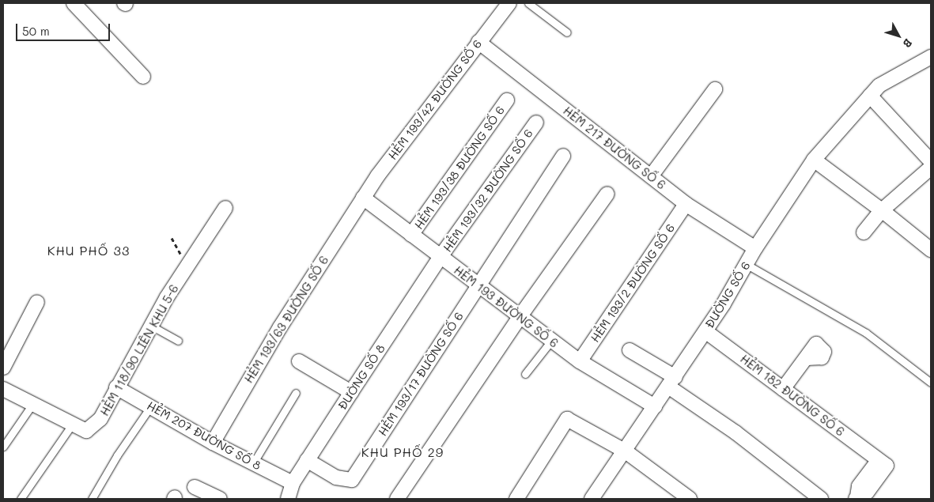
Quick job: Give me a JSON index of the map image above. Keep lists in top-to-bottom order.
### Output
{
  "streets": {
    "street": [
      "HẺM 193/42 ĐƯỜNG SỐ 6",
      "HẺM 217 ĐƯỜNG SỐ 6",
      "HẺM 193/38 ĐƯỜNG SỐ 6",
      "HẺM 193/32 ĐƯỜNG SỐ 6",
      "HẺM 193/2 ĐƯỜNG SỐ 6",
      "ĐƯỜNG SỐ 6",
      "HẺM 193 ĐƯỜNG SỐ 6",
      "HẺM 193/63 ĐƯỜNG SỐ 6",
      "HẺM 118/90 LIÊN KHU 5-6",
      "HẺM 193/17 ĐƯỜNG SỐ 6",
      "ĐƯỜNG SỐ 8",
      "HẺM 182 ĐƯỜNG SỐ 6",
      "HẺM 207 ĐƯỜNG SỐ 8"
    ]
  },
  "crossings": [
    ["HẺM 193/42 ĐƯỜNG SỐ 6", "HẺM 217 ĐƯỜNG SỐ 6"],
    ["HẺM 193/42 ĐƯỜNG SỐ 6", "HẺM 193 ĐƯỜNG SỐ 6"],
    ["HẺM 193/42 ĐƯỜNG SỐ 6", "HẺM 193/63 ĐƯỜNG SỐ 6"],
    ["HẺM 217 ĐƯỜNG SỐ 6", "HẺM 193/2 ĐƯỜNG SỐ 6"],
    ["HẺM 217 ĐƯỜNG SỐ 6", "ĐƯỜNG SỐ 6"],
    ["HẺM 193/38 ĐƯỜNG SỐ 6", "HẺM 193 ĐƯỜNG SỐ 6"],
    ["HẺM 193/32 ĐƯỜNG SỐ 6", "HẺM 193 ĐƯỜNG SỐ 6"],
    ["HẺM 193/32 ĐƯỜNG SỐ 6", "ĐƯỜNG SỐ 8"],
    ["HẺM 193/2 ĐƯỜNG SỐ 6", "HẺM 193 ĐƯỜNG SỐ 6"],
    ["ĐƯỜNG SỐ 6", "HẺM 193 ĐƯỜNG SỐ 6"],
    ["ĐƯỜNG SỐ 6", "HẺM 182 ĐƯỜNG SỐ 6"],
    ["HẺM 193 ĐƯỜNG SỐ 6", "HẺM 193/63 ĐƯỜNG SỐ 6"],
    ["HẺM 193 ĐƯỜNG SỐ 6", "HẺM 193/17 ĐƯỜNG SỐ 6"],
    ["HẺM 193 ĐƯỜNG SỐ 6", "ĐƯỜNG SỐ 8"],
    ["HẺM 193/63 ĐƯỜNG SỐ 6", "HẺM 207 ĐƯỜNG SỐ 8"],
    ["HẺM 118/90 LIÊN KHU 5-6", "HẺM 207 ĐƯỜNG SỐ 8"],
    ["HẺM 193/17 ĐƯỜNG SỐ 6", "ĐƯỜNG SỐ 8"],
    ["ĐƯỜNG SỐ 8", "HẺM 207 ĐƯỜNG SỐ 8"]
  ],
  "districts": ["KHU PHỐ 33", "KHU PHỐ 29"],
  "scale_bar": "50 m",
  "north": "bottom right"
}
